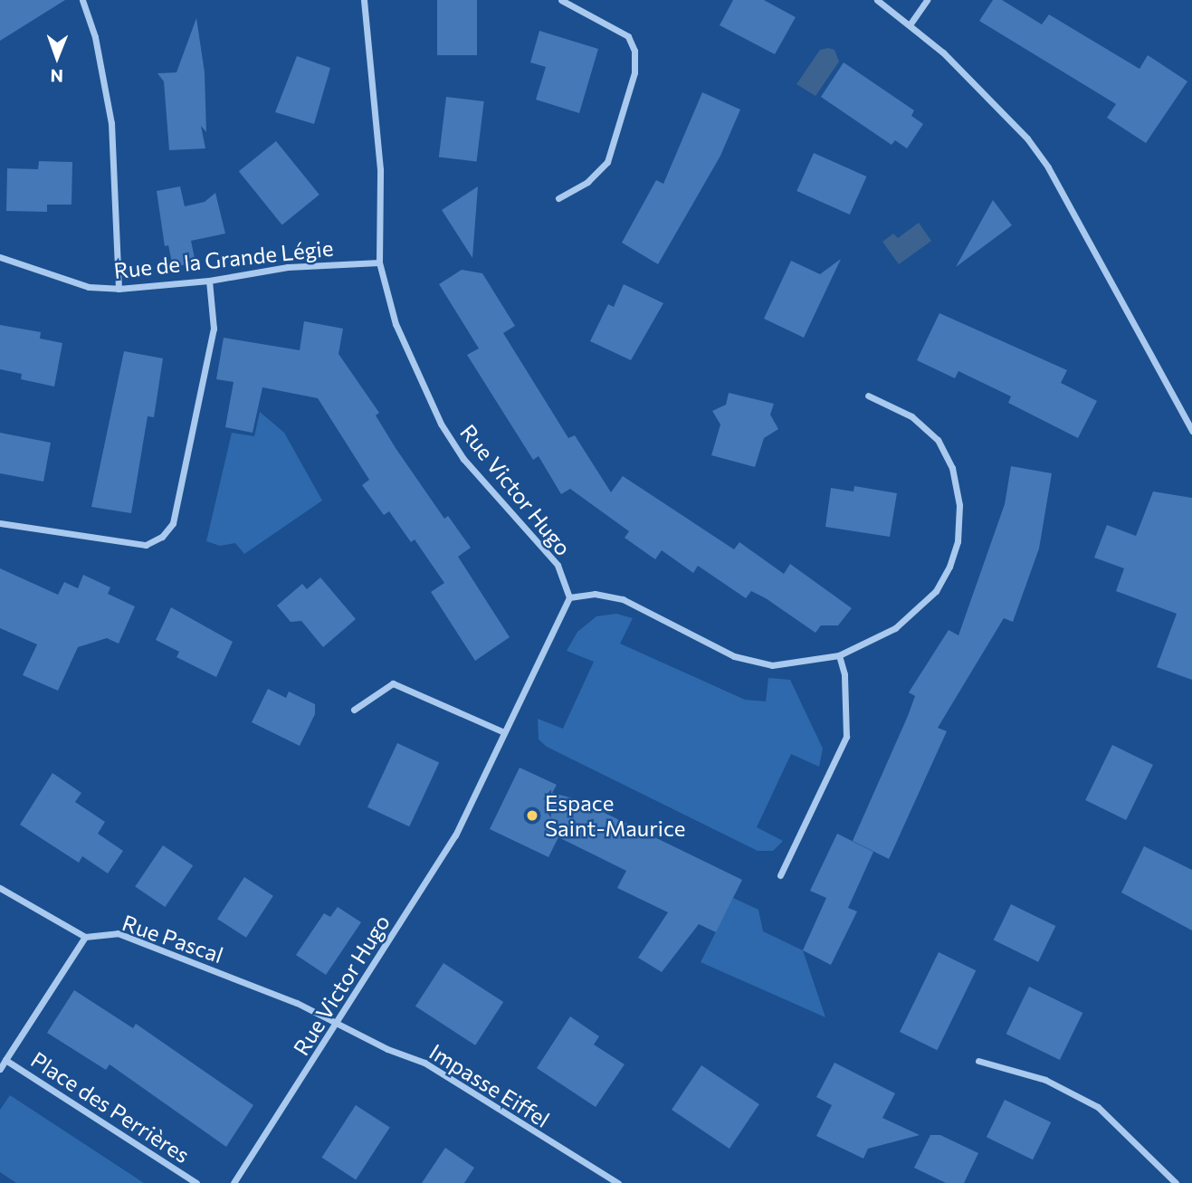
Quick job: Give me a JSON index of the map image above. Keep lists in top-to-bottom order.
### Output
{
  "streets": {
    "street": [
      "Rue de la Grande Légie",
      "Rue Victor Hugo",
      "Rue Pascal",
      "Impasse Eiffel",
      "Place des Perrières"
    ]
  },
  "crossings": [
    ["Rue de la Grande Légie", "Rue Victor Hugo"],
    ["Rue Victor Hugo", "Rue Pascal"],
    ["Rue Victor Hugo", "Impasse Eiffel"],
    ["Rue Pascal", "Impasse Eiffel"],
    ["Rue Pascal", "Place des Perrières"]
  ],
  "places": ["Espace Saint-Maurice"],
  "north": "bottom"
}
